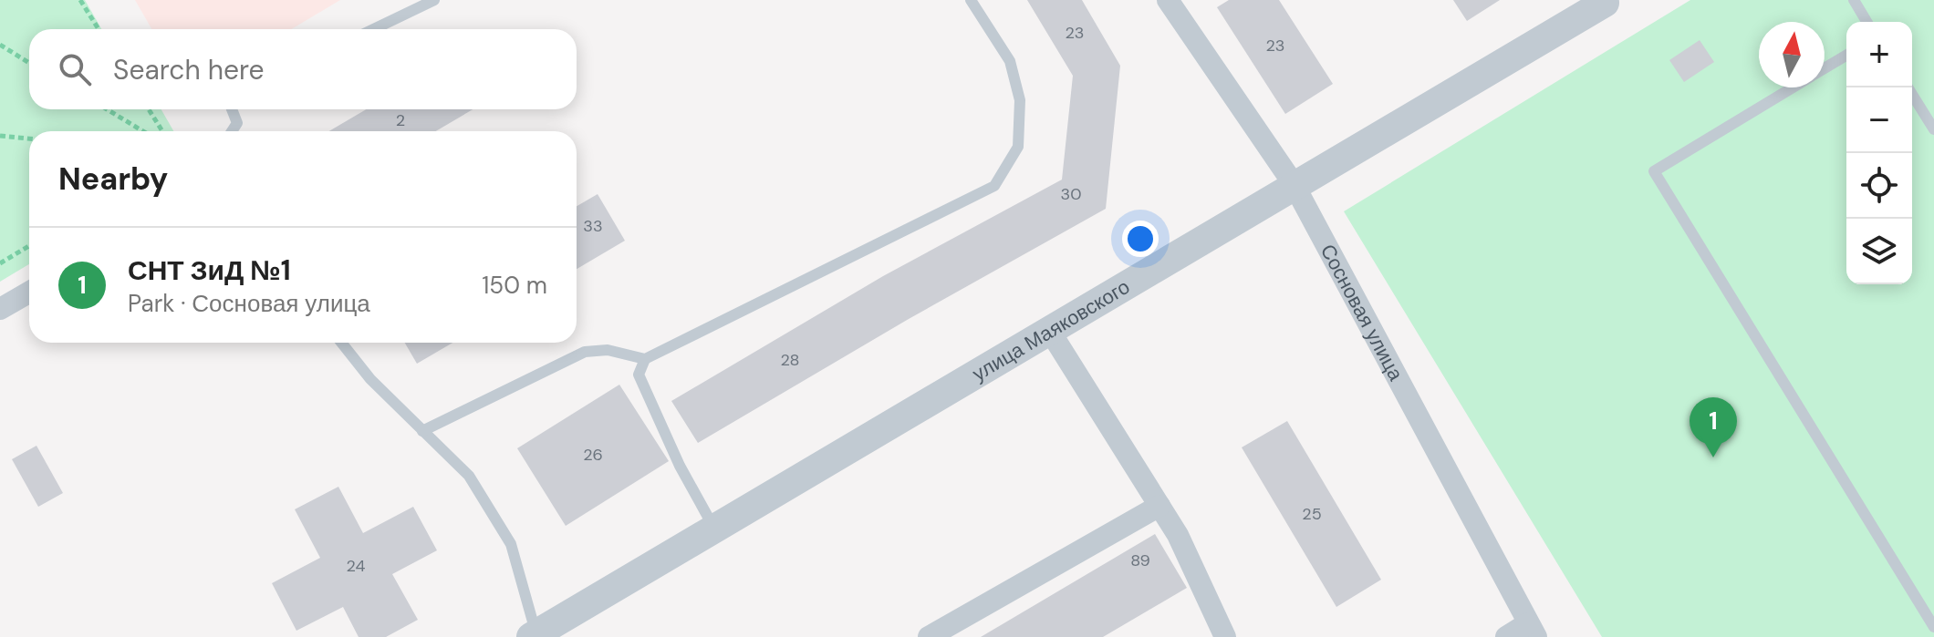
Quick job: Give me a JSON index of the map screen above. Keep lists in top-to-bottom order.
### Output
{
  "streets": {
    "street": ["Сосновая улица", "улица Маяковского"]
  },
  "crossings": [
    ["Сосновая улица", "улица Маяковского"]
  ],
  "house_numbers": [
    "23",
    "23",
    "2",
    "30",
    "33",
    "28",
    "26",
    "25",
    "89",
    "24"
  ],
  "north": "top",
  "page": {
    "map_buttons": ["+", "−"],
    "search": "Search here",
    "heading": "Nearby",
    "list": [
      {
        "mark": "1",
        "name": "СНТ ЗиД №1",
        "note": "Park · Сосновая улица",
        "value": "150 m"
      }
    ],
    "pins": "1"
  }
}
